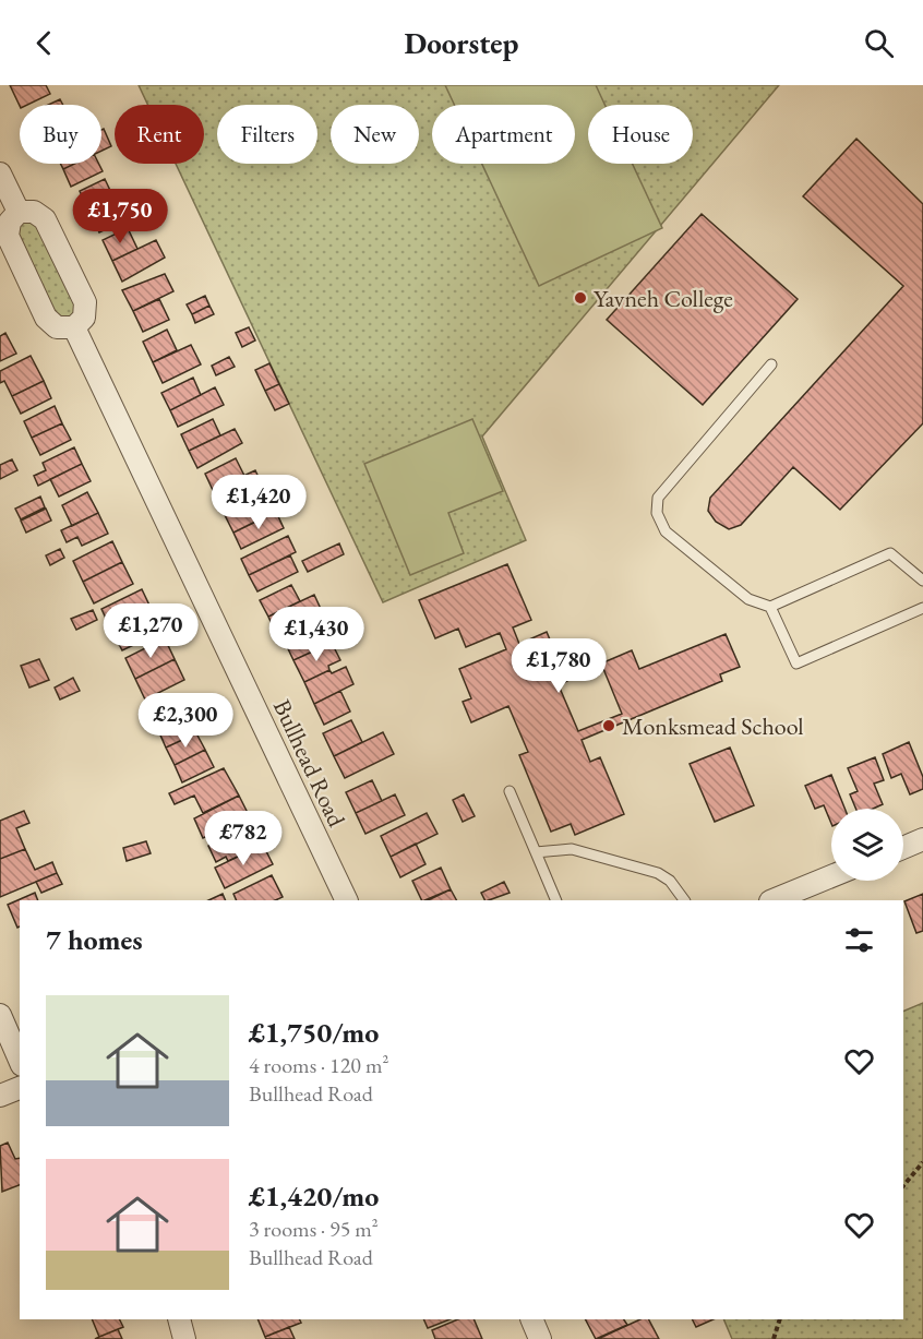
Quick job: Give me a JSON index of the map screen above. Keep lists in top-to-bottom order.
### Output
{
  "streets": {
    "street": ["Bullhead Road"]
  },
  "places": ["Yavneh College", "Monksmead School"],
  "page": {
    "header": "Doorstep",
    "chip": [
      "Buy",
      "Rent",
      "Filters",
      "New",
      "Apartment",
      "House"
    ],
    "price": [
      "£1,750",
      "£1,420",
      "£1,270",
      "£1,430",
      "£1,780",
      "£2,300",
      "£782"
    ],
    "heading": "7 homes",
    "list": [
      {
        "name": "£1,750/mo",
        "note": "4 rooms · 120 m² · Bullhead Road"
      },
      {
        "name": "£1,420/mo",
        "note": "3 rooms · 95 m² · Bullhead Road"
      }
    ]
  }
}
